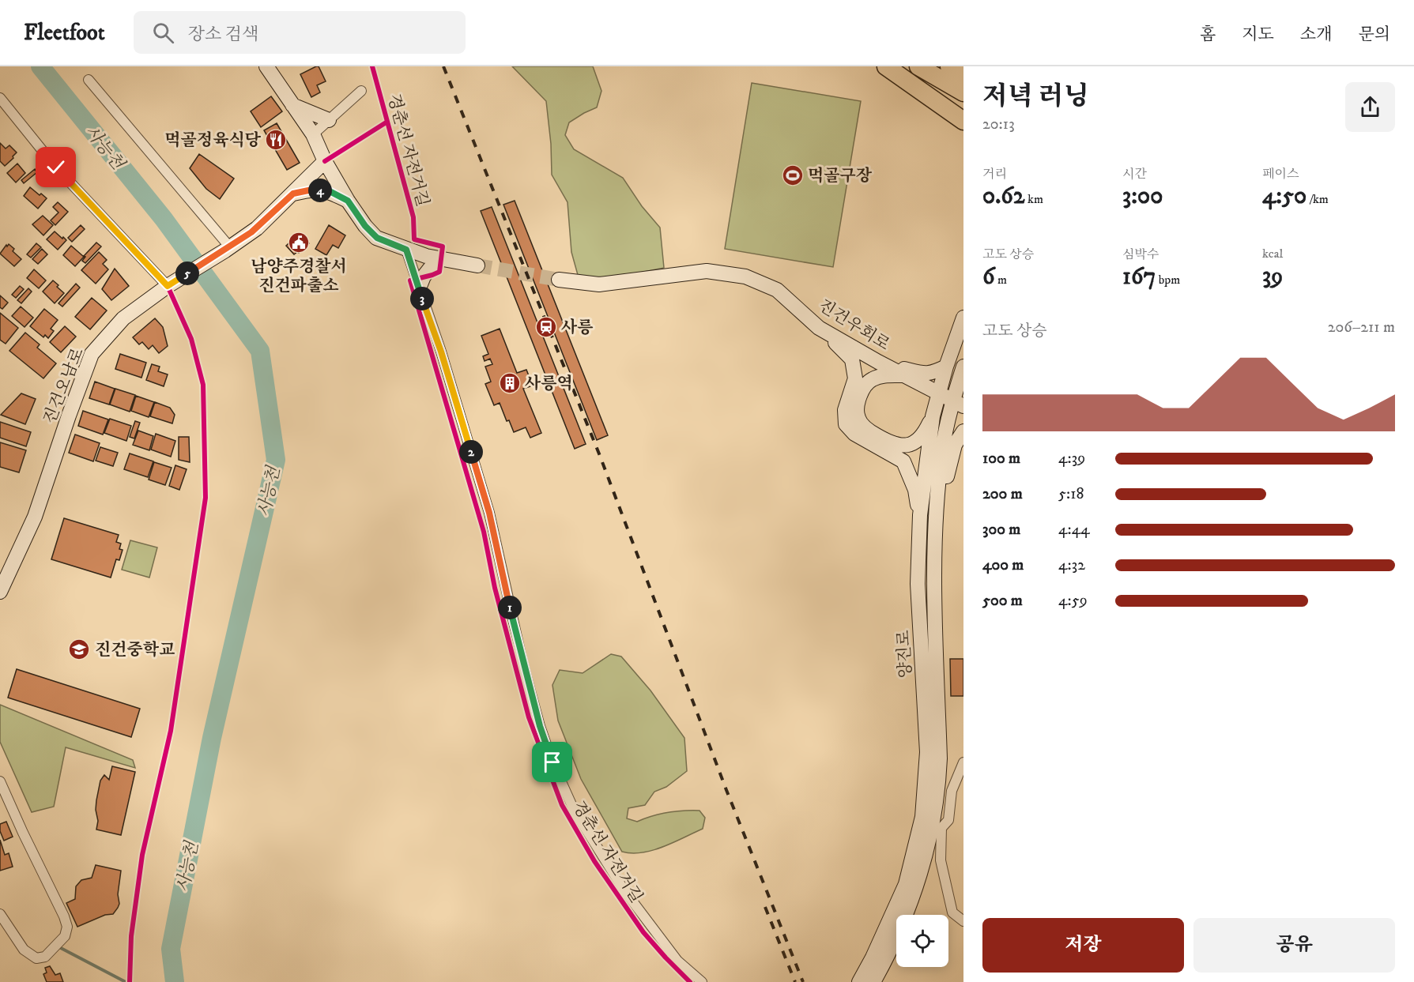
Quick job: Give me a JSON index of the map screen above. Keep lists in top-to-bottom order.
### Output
{
  "streets": {
    "main road": ["진건우회로", "진건오남로", "양진로"],
    "cycle path": ["경춘선 자전거길"]
  },
  "crossings": [
    ["진건우회로", "양진로"]
  ],
  "water": ["사능천"],
  "places": {
    "restaurant": ["먹골정육식당"],
    "sports": ["먹골구장"],
    "public building": ["남양주경찰서 진건파출소"],
    "station": ["사릉"],
    "building": ["사릉역"],
    "school or university": ["진건중학교"]
  },
  "page": {
    "header": "Fleetfoot",
    "search": "장소 검색",
    "nav": [
      "홈",
      "지도",
      "소개",
      "문의"
    ],
    "heading": ["저녁 러닝", "20:13"],
    "stats": [
      ["거리", "0.62 km"],
      ["시간", "3:00"],
      ["페이스", "4:50 /km"],
      ["고도 상승", "6 m"],
      ["심박수", "167 bpm"],
      ["kcal", "39"]
    ],
    "pins": [
      "4",
      "5",
      "3",
      "2",
      "1"
    ],
    "chart": ["고도 상승", "206–211 m"],
    "list": [
      {
        "name": "100 m",
        "note": "4:39"
      },
      {
        "name": "200 m",
        "note": "5:18"
      },
      {
        "name": "300 m",
        "note": "4:44"
      },
      {
        "name": "400 m",
        "note": "4:32"
      },
      {
        "name": "500 m",
        "note": "4:59"
      }
    ],
    "buttons": ["저장", "공유"]
  }
}
